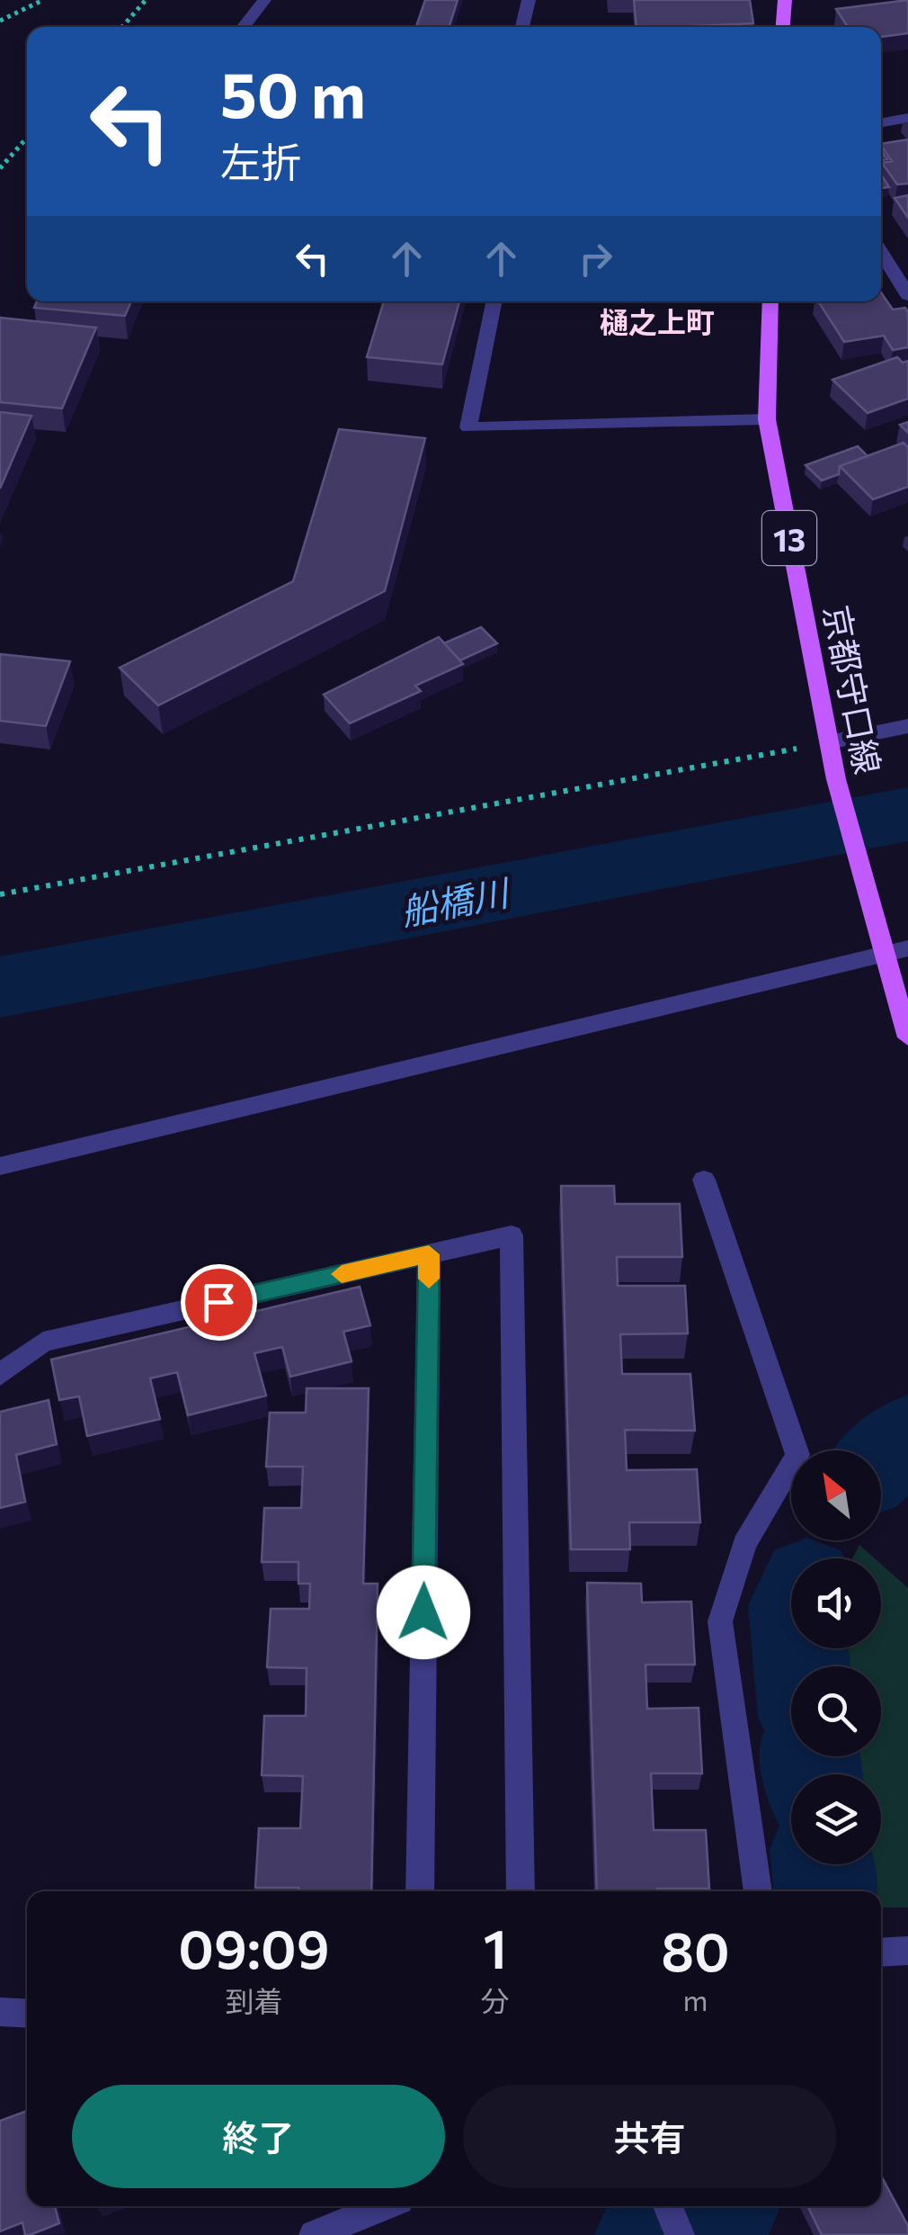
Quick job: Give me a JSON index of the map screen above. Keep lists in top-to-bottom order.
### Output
{
  "streets": {
    "main road": ["13", "京都守口線"]
  },
  "districts": ["樋之上町"],
  "water": ["船橋川"],
  "north": "top left",
  "page": {
    "turn": ["50 m", "左折"],
    "eta": [
      "09:09",
      "到着",
      "1",
      "分",
      "80",
      "m"
    ],
    "buttons": ["終了", "共有"]
  }
}
